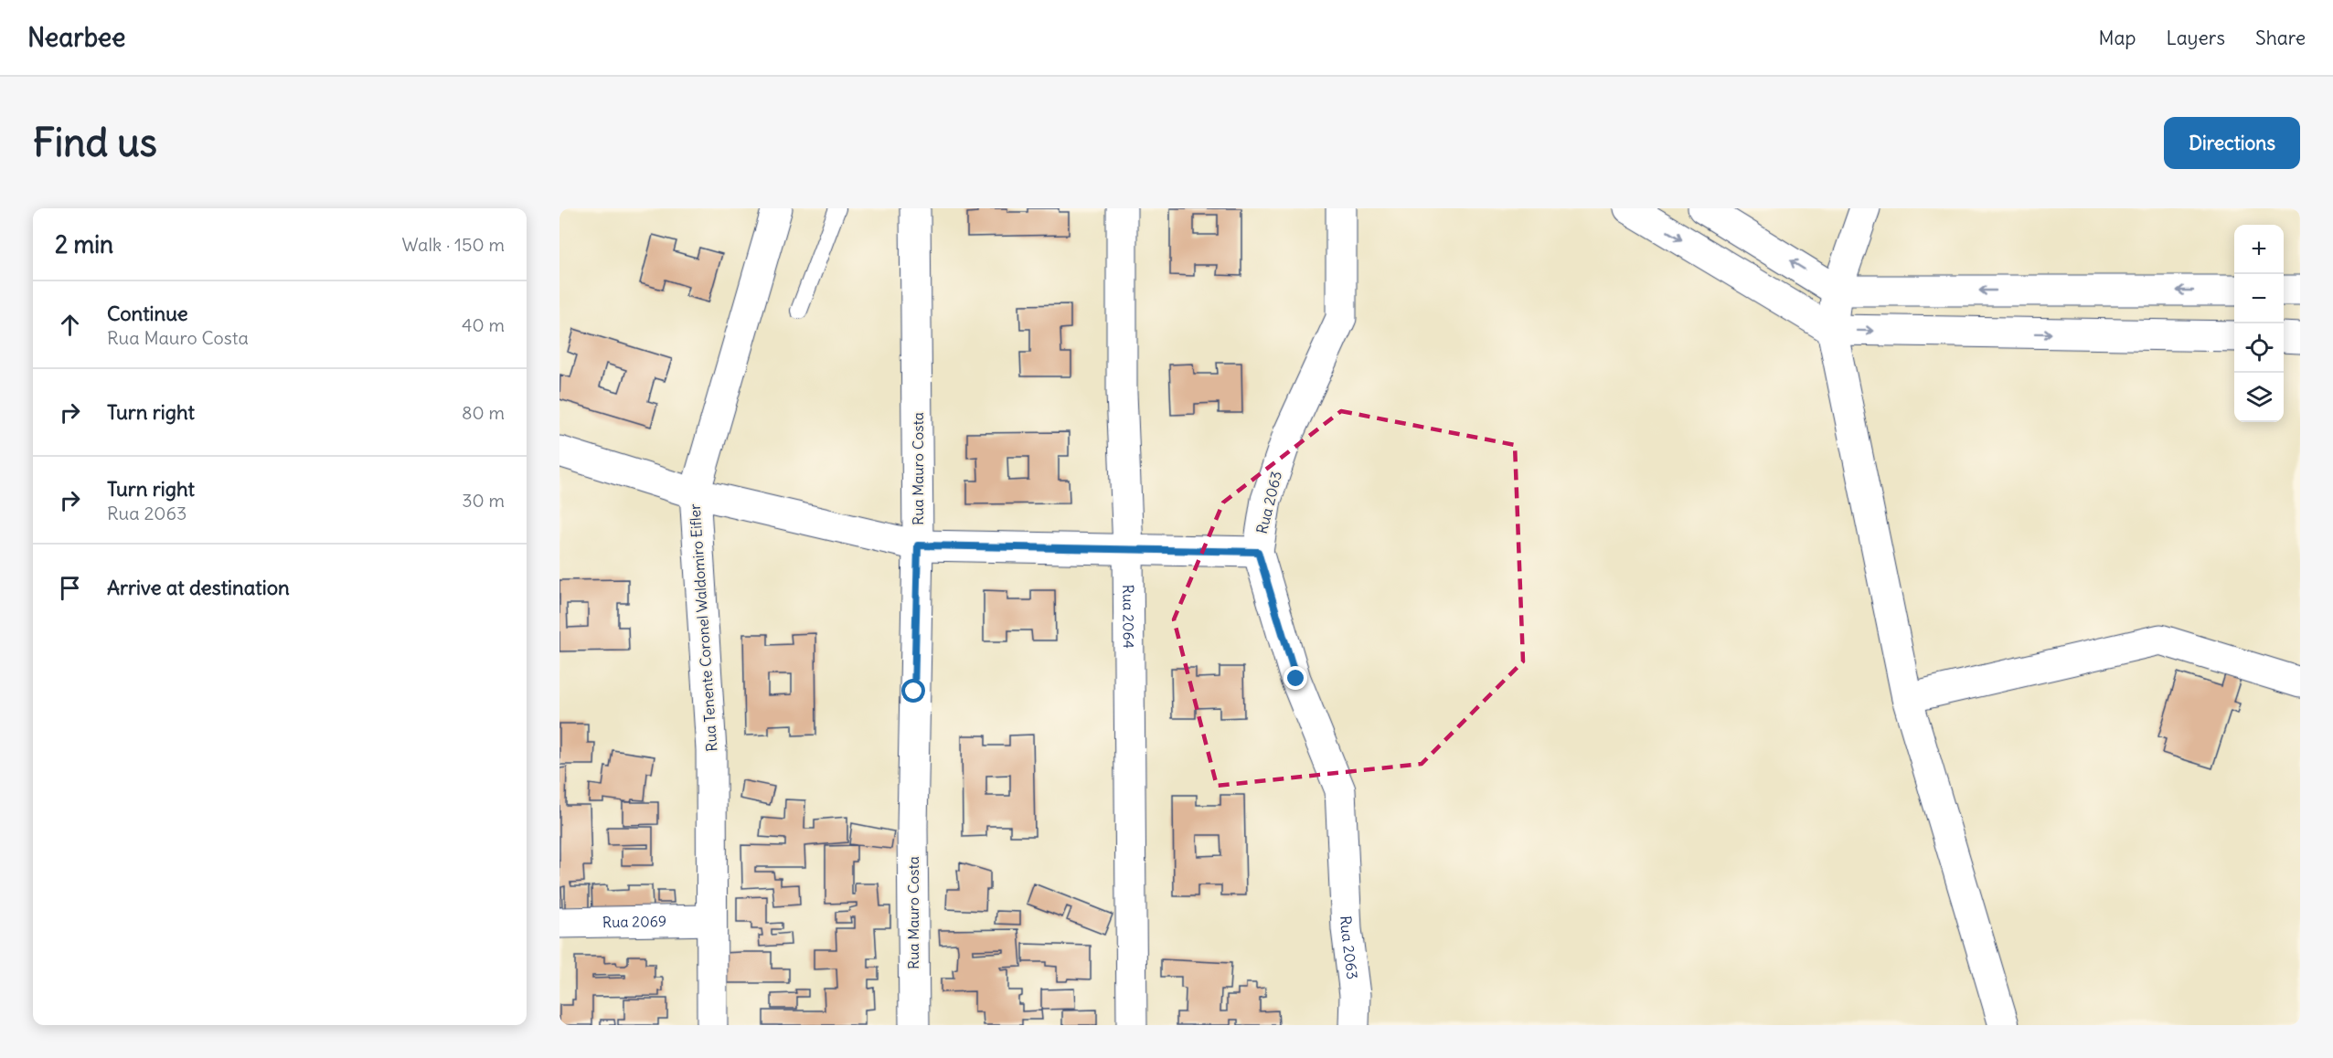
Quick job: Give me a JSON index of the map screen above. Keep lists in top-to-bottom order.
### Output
{
  "streets": {
    "street": [
      "Rua Mauro Costa",
      "Rua 2063",
      "Rua 2064",
      "Rua Tenente Coronel Waldomiro Eifler",
      "Rua 2069"
    ]
  },
  "crossings": [
    ["Rua Tenente Coronel Waldomiro Eifler", "Rua 2069"]
  ],
  "page": {
    "header": "Nearbee",
    "nav": ["Map", "Layers", "Share"],
    "buttons": "Directions",
    "title": "Find us",
    "heading": ["2 min", "Walk · 150 m"],
    "map_buttons": ["+", "−"],
    "list": [
      ["Continue", "Rua Mauro Costa", "40 m"],
      ["Turn right", "80 m"],
      ["Turn right", "Rua 2063", "30 m"],
      "Arrive at destination"
    ]
  }
}
